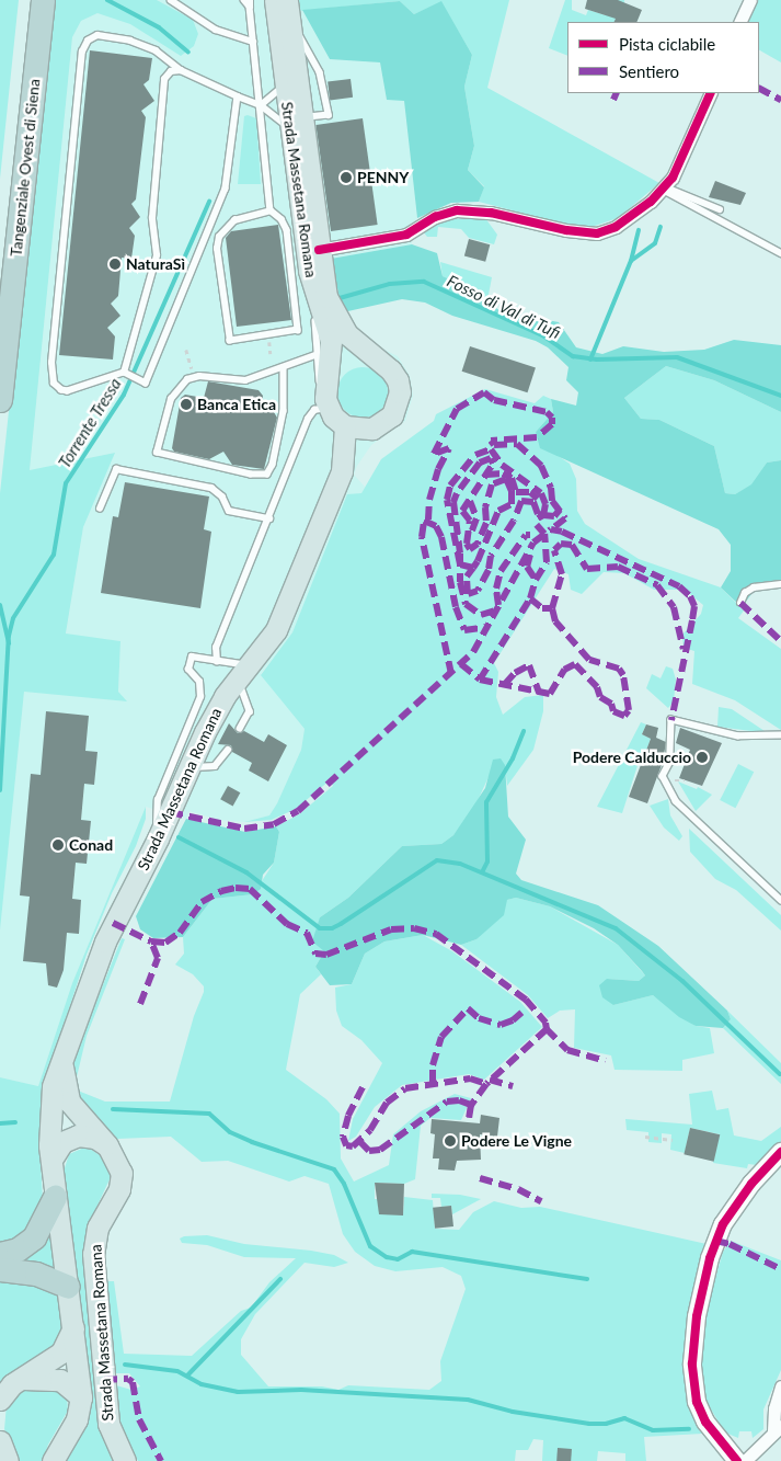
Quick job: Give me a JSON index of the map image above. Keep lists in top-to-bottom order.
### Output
{
  "streets": {
    "highway": ["Tangenziale Ovest di Siena"],
    "main road": ["Strada Massetana Romana"]
  },
  "water": ["Fosso di Val di Tufi", "Torrente Tressa"],
  "places": [
    "PENNY",
    "NaturaSì",
    "Banca Etica",
    "Podere Calduccio",
    "Conad",
    "Podere Le Vigne"
  ],
  "legend": ["Pista ciclabile", "Sentiero"]
}
